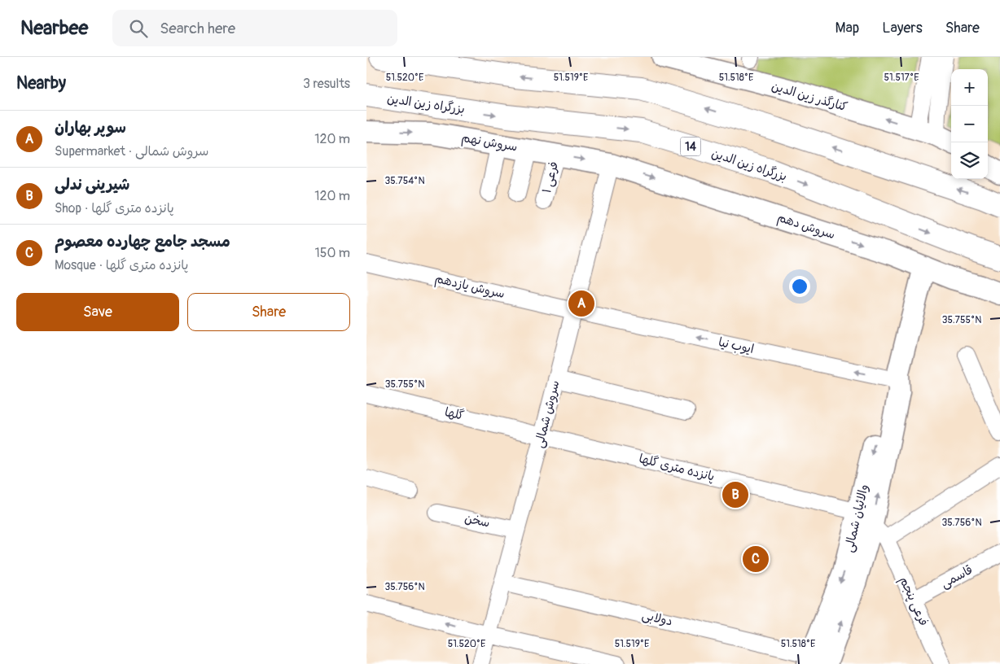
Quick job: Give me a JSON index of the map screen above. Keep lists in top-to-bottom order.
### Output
{
  "streets": {
    "highway": ["بزرگراه زین الدین", "14"],
    "main road": [
      "کنارگذر زین الدین",
      "سروش نهم",
      "سروش دهم",
      "والائیان شمالی"
    ],
    "street": [
      "فرعی ۱",
      "سروش یازدهم",
      "ایوب نیا",
      "گلها",
      "سروش شمالی",
      "پانزده متری گلها",
      "سخن",
      "قاسمی",
      "فرعی پنجم",
      "دولابی"
    ]
  },
  "crossings": [
    ["سروش نهم", "فرعی ۱"],
    ["سروش نهم", "سروش دهم"],
    ["سروش نهم", "سروش شمالی"],
    ["سروش دهم", "سروش شمالی"],
    ["سروش دهم", "والائیان شمالی"],
    ["سروش یازدهم", "ایوب نیا"],
    ["سروش یازدهم", "سروش شمالی"],
    ["ایوب نیا", "سروش شمالی"],
    ["ایوب نیا", "والائیان شمالی"],
    ["گلها", "سروش شمالی"],
    ["گلها", "پانزده متری گلها"],
    ["سروش شمالی", "پانزده متری گلها"],
    ["سروش شمالی", "سخن"],
    ["سروش شمالی", "دولابی"],
    ["پانزده متری گلها", "والائیان شمالی"],
    ["پانزده متری گلها", "فرعی پنجم"],
    ["والائیان شمالی", "فرعی پنجم"],
    ["والائیان شمالی", "دولابی"],
    ["قاسمی", "فرعی پنجم"]
  ],
  "one_way": ["کنارگذر زین الدین", "سروش نهم", "سروش دهم"],
  "page": {
    "header": "Nearbee",
    "search": "Search here",
    "nav": ["Map", "Layers", "Share"],
    "heading": ["Nearby", "3 results"],
    "map_buttons": ["+", "−"],
    "list": [
      {
        "mark": "A",
        "name": "سوپر بهاران",
        "note": "Supermarket · سروش شمالی",
        "value": "120 m"
      },
      {
        "mark": "B",
        "name": "شیرینی ندلی",
        "note": "Shop · پانزده متری گلها",
        "value": "120 m"
      },
      {
        "mark": "C",
        "name": "مسجد جامع چهارده معصوم",
        "note": "Mosque · پانزده متری گلها",
        "value": "150 m"
      }
    ],
    "buttons": ["Save", "Share"],
    "pins": ["A", "B", "C"]
  },
  "coordinates": [
    "51.520°E",
    "51.519°E",
    "51.518°E",
    "51.517°E",
    "35.754°N",
    "35.755°N",
    "35.756°N"
  ]
}
